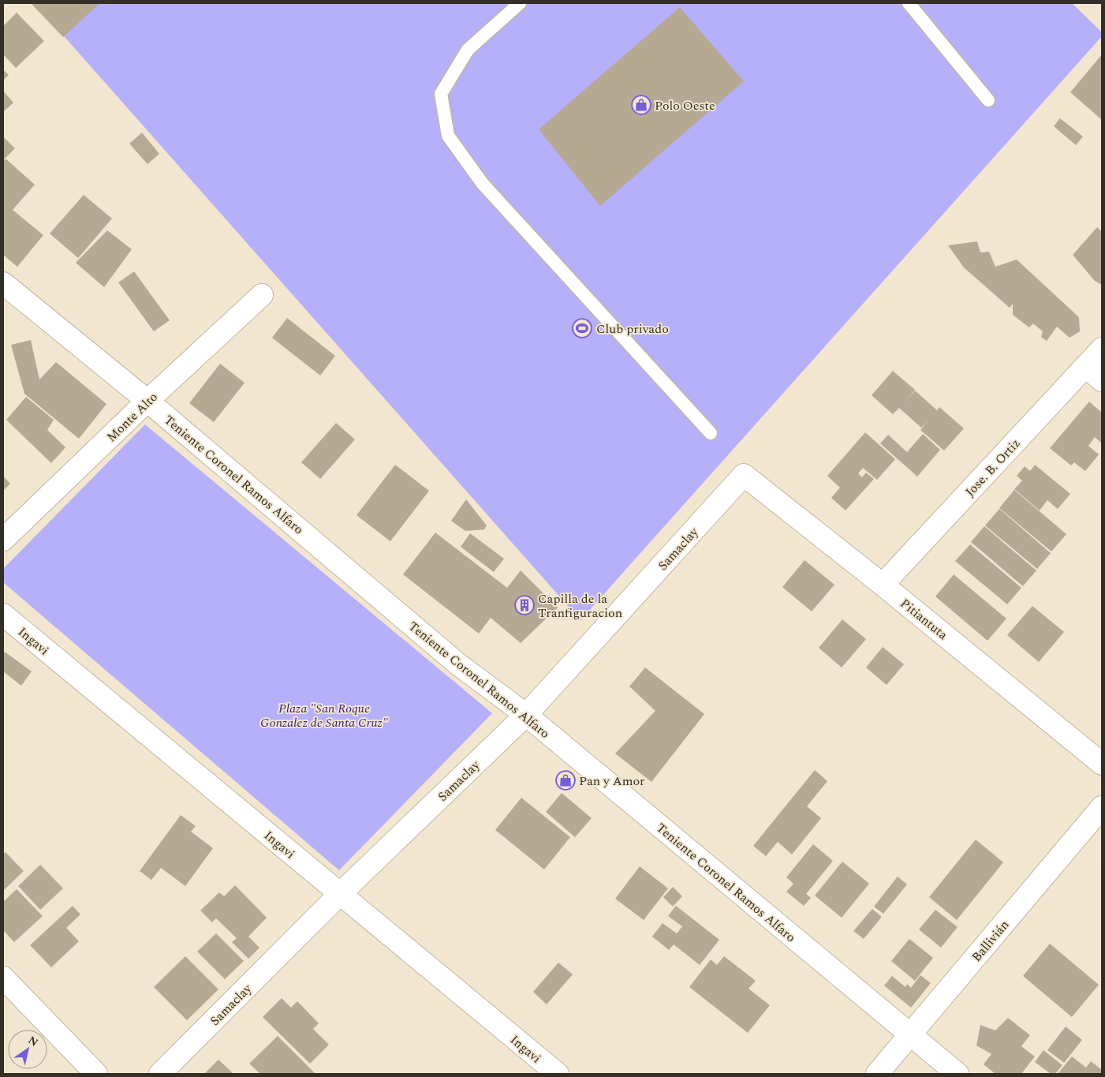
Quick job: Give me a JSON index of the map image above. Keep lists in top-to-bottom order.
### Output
{
  "streets": {
    "street": [
      "Monte Alto",
      "Jose. B. Ortiz",
      "Teniente Coronel Ramos Alfaro",
      "Samaclay",
      "Pitiantuta",
      "Ingavi",
      "Ballivián"
    ]
  },
  "crossings": [
    ["Monte Alto", "Teniente Coronel Ramos Alfaro"],
    ["Jose. B. Ortiz", "Pitiantuta"],
    ["Teniente Coronel Ramos Alfaro", "Samaclay"],
    ["Teniente Coronel Ramos Alfaro", "Ballivián"],
    ["Samaclay", "Pitiantuta"],
    ["Samaclay", "Ingavi"]
  ],
  "parks": ["Plaza \"San Roque Gonzalez de Santa Cruz\""],
  "places": {
    "shop": ["Polo Oeste", "Pan y Amor"],
    "sports": ["Club privado"],
    "building": ["Capilla de la Tranfiguracion"]
  },
  "north": "top right"
}
